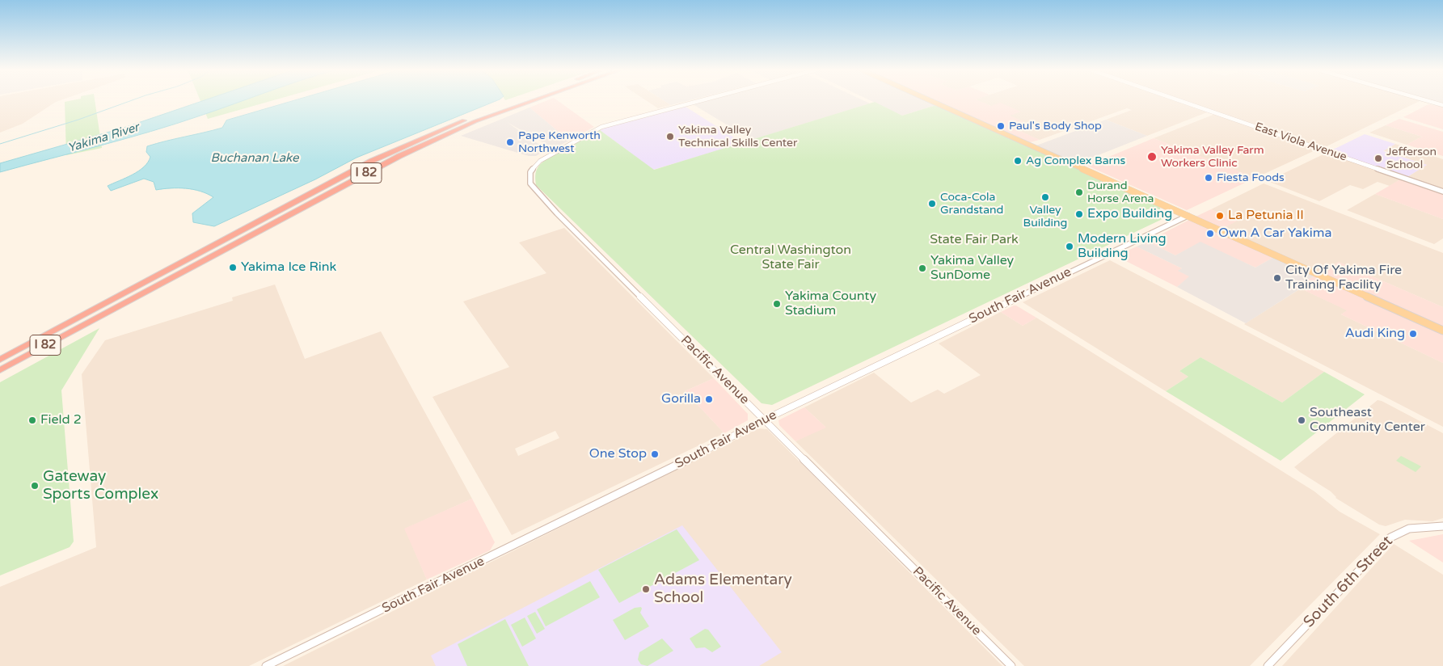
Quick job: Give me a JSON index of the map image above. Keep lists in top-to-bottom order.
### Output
{
  "streets": {
    "highway": ["I 82"],
    "street": [
      "East Viola Avenue",
      "South Fair Avenue",
      "Pacific Avenue",
      "South 6th Street"
    ]
  },
  "crossings": [
    ["South Fair Avenue", "Pacific Avenue"]
  ],
  "water": ["Yakima River", "Buchanan Lake"],
  "parks": ["State Fair Park", "Central Washington State Fair"],
  "places": [
    "Paul's Body Shop",
    "Yakima Valley Technical Skills Center",
    "Pape Kenworth Northwest",
    "Yakima Valley Farm Workers Clinic",
    "Jefferson School",
    "Ag Complex Barns",
    "Fiesta Foods",
    "Durand Horse Arena",
    "Valley Building",
    "Coca-Cola Grandstand",
    "Expo Building",
    "La Petunia II",
    "Own A Car Yakima",
    "Modern Living Building",
    "Yakima Ice Rink",
    "Yakima Valley SunDome",
    "City Of Yakima Fire Training Facility",
    "Yakima County Stadium",
    "Audi King",
    "Gorilla",
    "Field 2",
    "Southeast Community Center",
    "One Stop",
    "Gateway Sports Complex",
    "Adams Elementary School"
  ]
}
